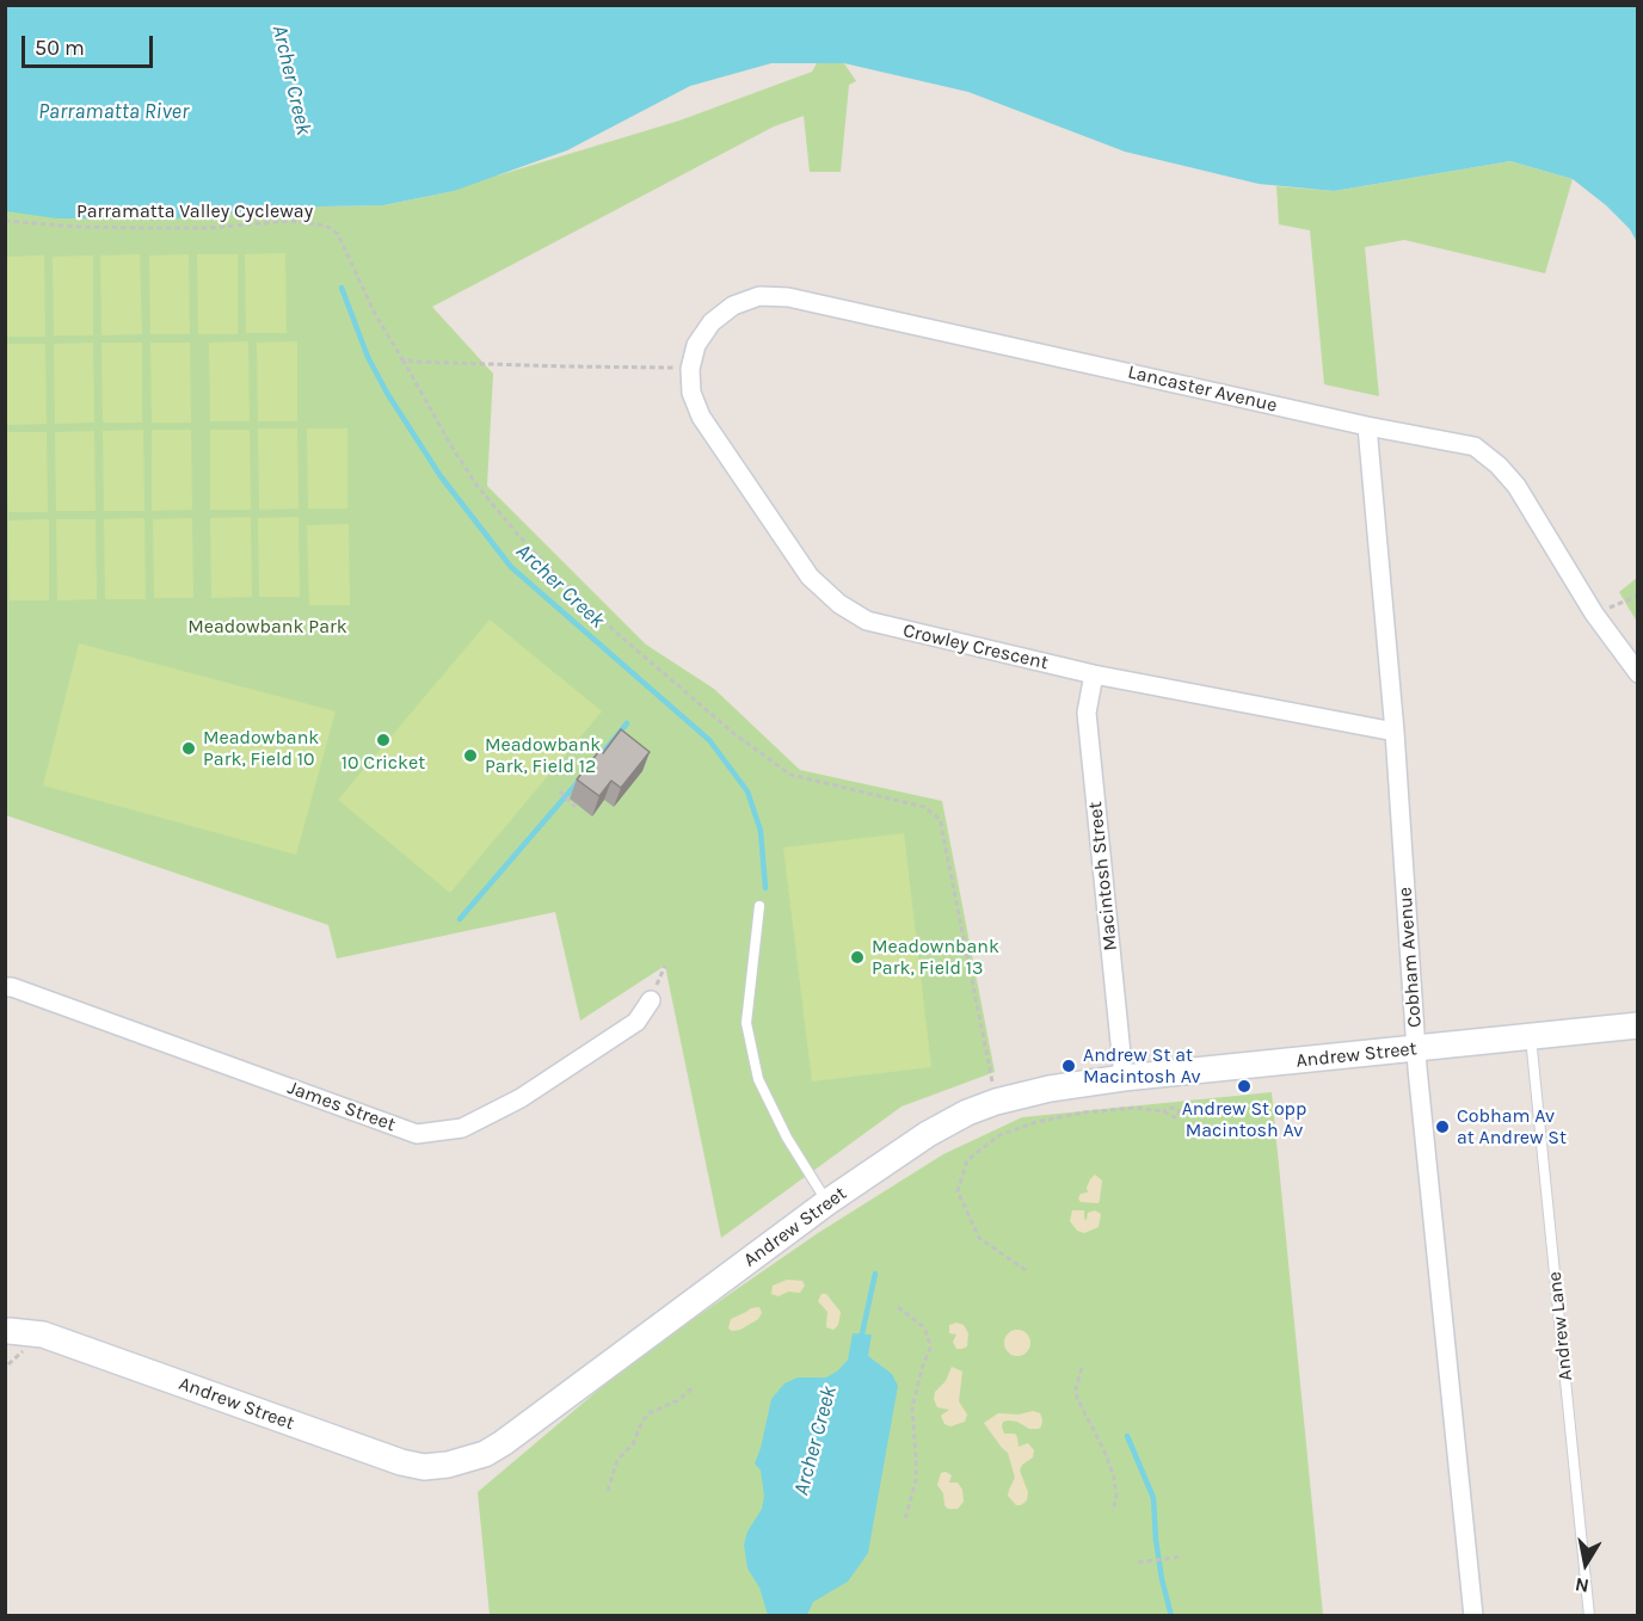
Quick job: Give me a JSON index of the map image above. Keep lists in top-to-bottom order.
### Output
{
  "streets": {
    "main road": ["Andrew Street"],
    "street": [
      "Lancaster Avenue",
      "Crowley Crescent",
      "Macintosh Street",
      "Cobham Avenue",
      "James Street"
    ],
    "lane": ["Andrew Lane"],
    "path": ["Parramatta Valley Cycleway"]
  },
  "crossings": [
    ["Parramatta Valley Cycleway", "Andrew Street"],
    ["Lancaster Avenue", "Crowley Crescent"],
    ["Lancaster Avenue", "Cobham Avenue"],
    ["Crowley Crescent", "Macintosh Street"],
    ["Crowley Crescent", "Cobham Avenue"],
    ["Macintosh Street", "Andrew Street"],
    ["Cobham Avenue", "Andrew Street"],
    ["Andrew Street", "Andrew Lane"]
  ],
  "water": ["Archer Creek", "Parramatta River"],
  "parks": ["Meadowbank Park"],
  "places": [
    "10 Cricket",
    "Meadowbank Park, Field 10",
    "Meadowbank Park, Field 12",
    "Meadownbank Park, Field 13",
    "Andrew St at Macintosh Av",
    "Andrew St opp Macintosh Av",
    "Cobham Av at Andrew St"
  ],
  "scale_bar": "50 m",
  "north": "bottom"
}
